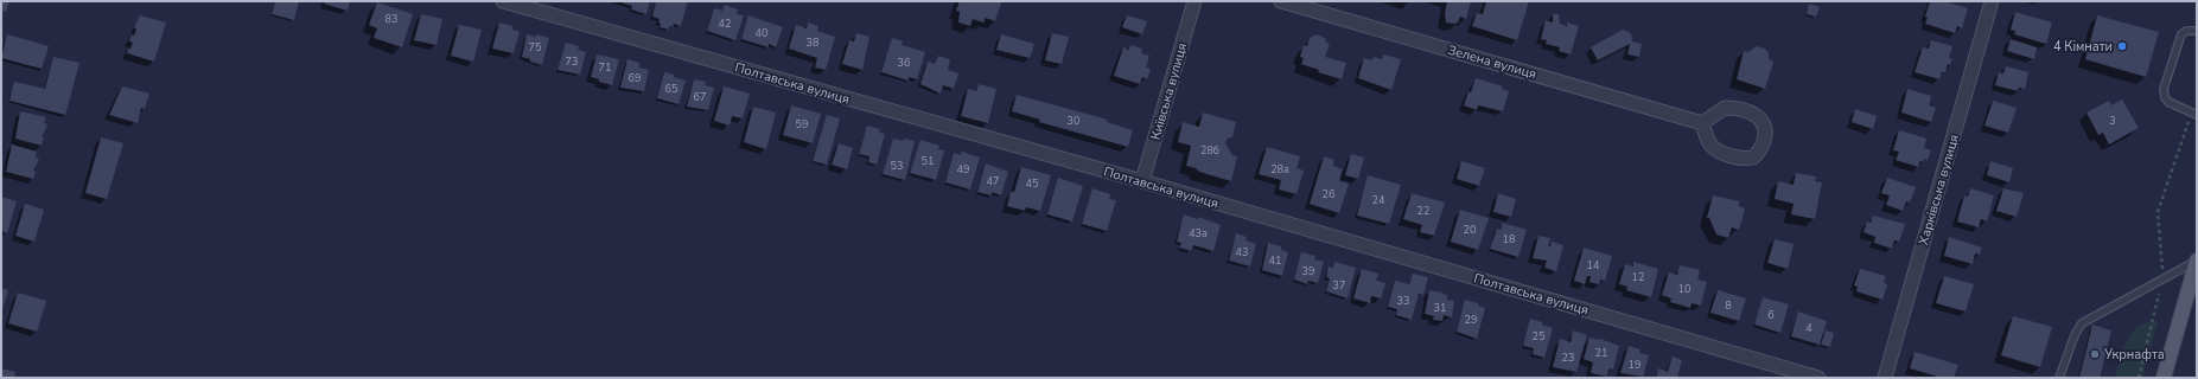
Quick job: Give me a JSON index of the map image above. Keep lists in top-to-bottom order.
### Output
{
  "streets": {
    "street": [
      "Зелена вулиця",
      "Полтавська вулиця",
      "Київська вулиця",
      "Харківська вулиця"
    ]
  },
  "crossings": [
    ["Полтавська вулиця", "Київська вулиця"]
  ],
  "places": ["4 Кімнати", "Укрнафта"],
  "house_numbers": [
    "83",
    "42",
    "40",
    "38",
    "75",
    "73",
    "36",
    "71",
    "69",
    "65",
    "67",
    "30",
    "3",
    "59",
    "28б",
    "51",
    "53",
    "49",
    "28а",
    "47",
    "45",
    "26",
    "24",
    "22",
    "20",
    "43а",
    "18",
    "43",
    "41",
    "14",
    "39",
    "12",
    "37",
    "10",
    "33",
    "8",
    "31",
    "6",
    "29",
    "4",
    "25",
    "21",
    "23",
    "19"
  ]
}
